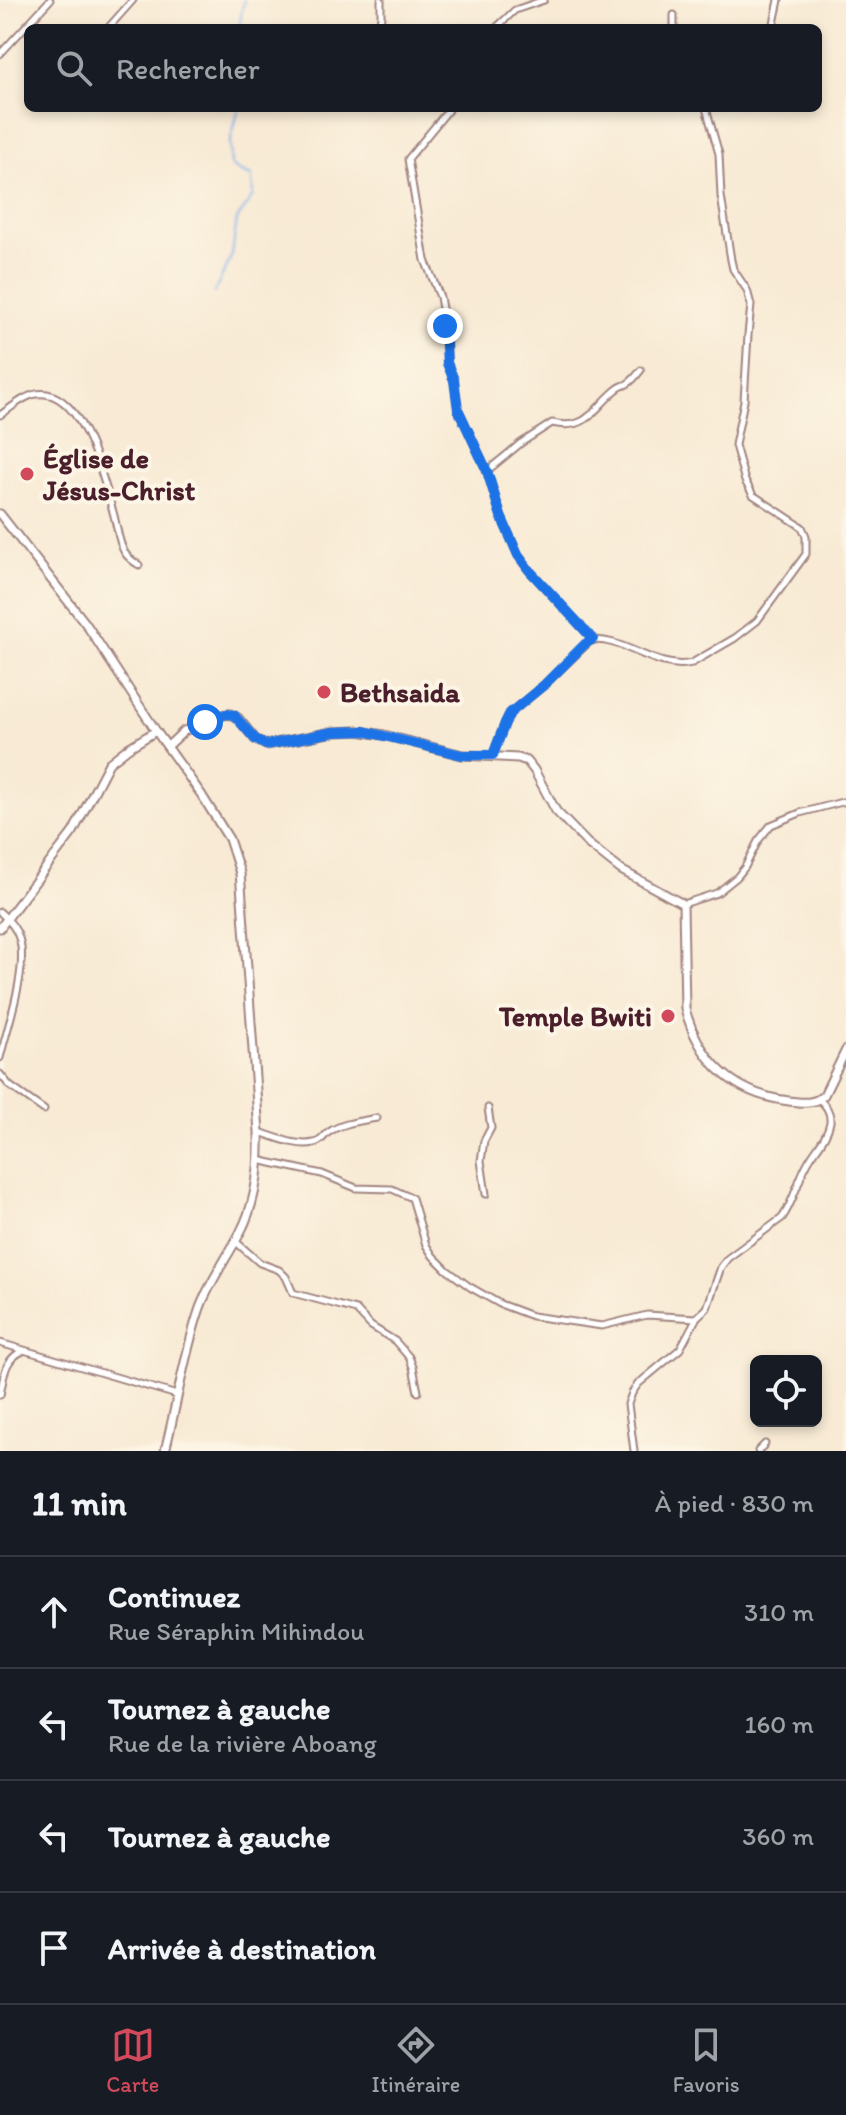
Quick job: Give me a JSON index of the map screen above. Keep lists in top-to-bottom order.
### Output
{
  "places": ["Église de Jésus-Christ", "Bethsaida", "Temple Bwiti"],
  "page": {
    "search": "Rechercher",
    "heading": ["11 min", "À pied · 830 m"],
    "list": [
      ["Continuez", "Rue Séraphin Mihindou", "310 m"],
      ["Tournez à gauche", "Rue de la rivière Aboang", "160 m"],
      ["Tournez à gauche", "360 m"],
      "Arrivée à destination"
    ],
    "nav": ["Carte", "Itinéraire", "Favoris"]
  }
}
